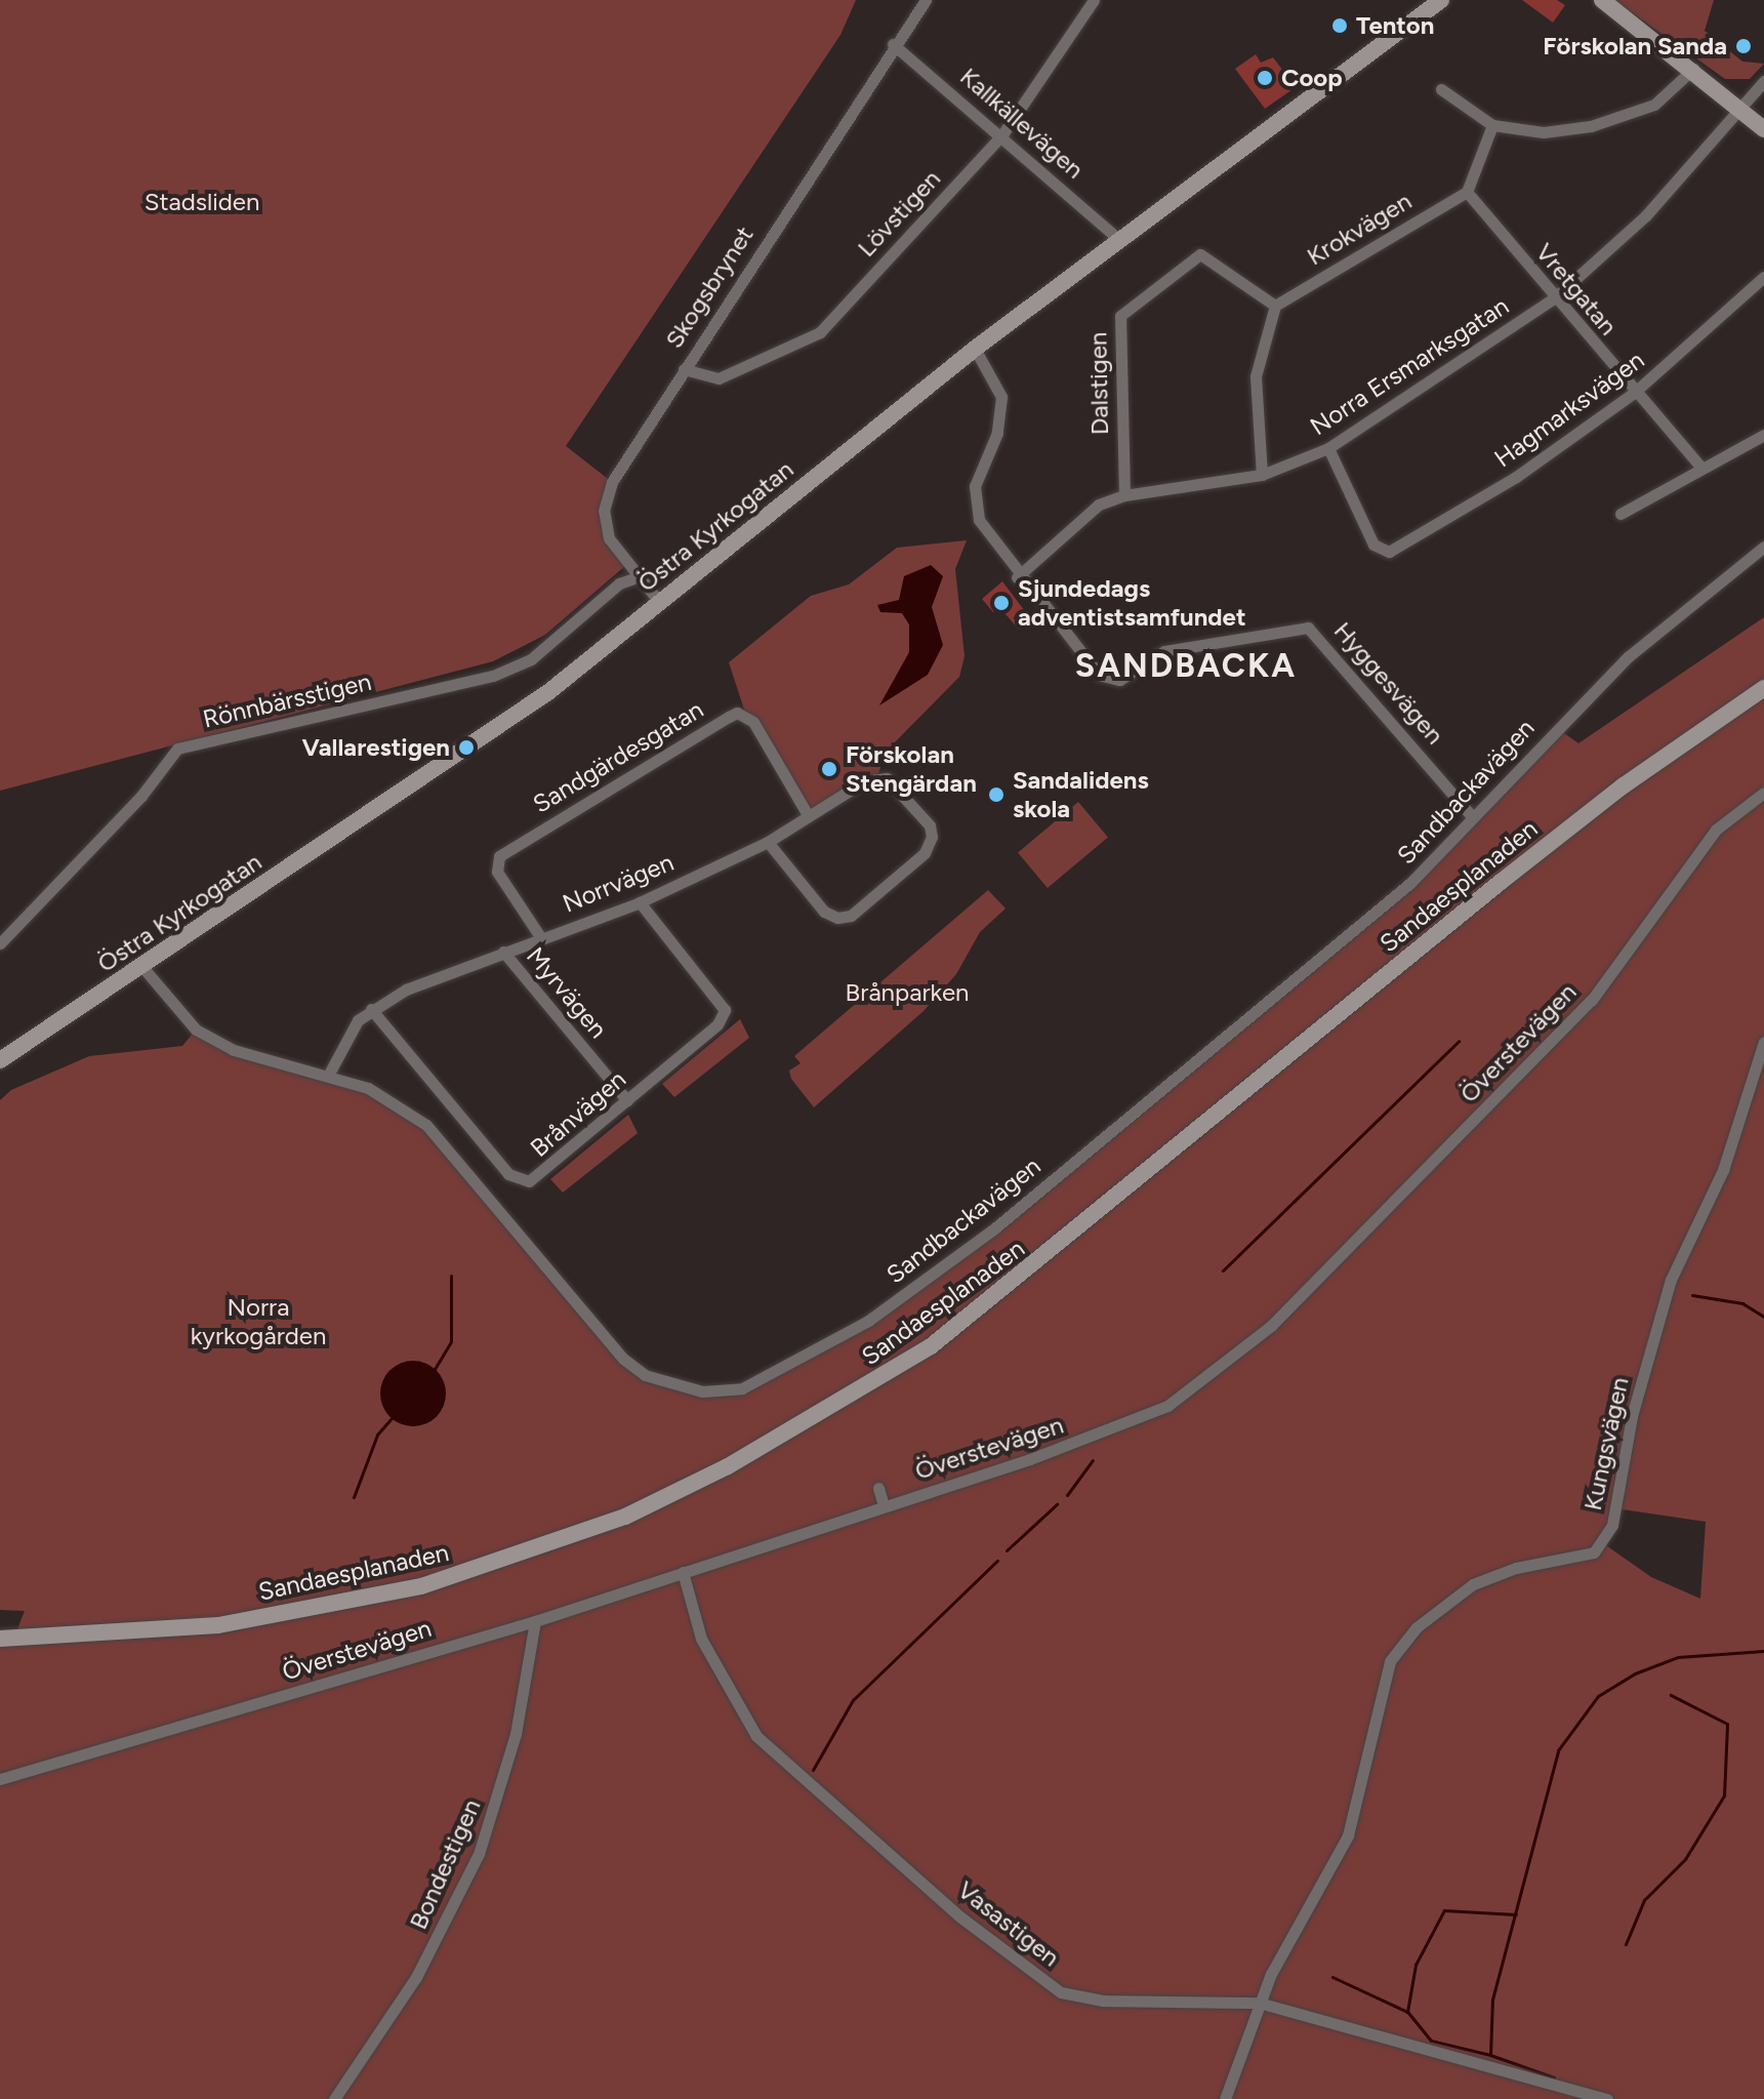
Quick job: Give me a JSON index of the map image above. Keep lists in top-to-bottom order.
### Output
{
  "streets": {
    "main road": ["Östra Kyrkogatan", "Sandaesplanaden"],
    "street": [
      "Kallkällevägen",
      "Lövstigen",
      "Krokvägen",
      "Skogsbrynet",
      "Vretgatan",
      "Norra Ersmarksgatan",
      "Dalstigen",
      "Hagmarksvägen",
      "Hyggesvägen",
      "Rönnbärsstigen",
      "Sandgärdesgatan",
      "Sandbackavägen",
      "Norrvägen",
      "Myrvägen",
      "Överstevägen",
      "Brånvägen",
      "Kungsvägen",
      "Bondestigen",
      "Vasastigen"
    ]
  },
  "crossings": [
    ["Kallkällevägen", "Lövstigen"],
    ["Kallkällevägen", "Skogsbrynet"],
    ["Kallkällevägen", "Östra Kyrkogatan"],
    ["Lövstigen", "Skogsbrynet"],
    ["Krokvägen", "Vretgatan"],
    ["Krokvägen", "Dalstigen"],
    ["Skogsbrynet", "Östra Kyrkogatan"],
    ["Skogsbrynet", "Rönnbärsstigen"],
    ["Vretgatan", "Norra Ersmarksgatan"],
    ["Vretgatan", "Hagmarksvägen"],
    ["Norra Ersmarksgatan", "Dalstigen"],
    ["Norra Ersmarksgatan", "Hagmarksvägen"],
    ["Norra Ersmarksgatan", "Hyggesvägen"],
    ["Östra Kyrkogatan", "Hyggesvägen"],
    ["Östra Kyrkogatan", "Sandbackavägen"],
    ["Hyggesvägen", "Sandbackavägen"],
    ["Sandgärdesgatan", "Norrvägen"],
    ["Sandbackavägen", "Norrvägen"],
    ["Norrvägen", "Myrvägen"],
    ["Norrvägen", "Brånvägen"],
    ["Myrvägen", "Brånvägen"],
    ["Överstevägen", "Bondestigen"],
    ["Överstevägen", "Vasastigen"],
    ["Kungsvägen", "Vasastigen"]
  ],
  "districts": ["SANDBACKA"],
  "parks": ["Stadsliden", "Brånparken", "Norra kyrkogården"],
  "places": [
    "Tenton",
    "Förskolan Sanda",
    "Coop",
    "Sjundedags adventistsamfundet",
    "Vallarestigen",
    "Förskolan Stengärdan",
    "Sandalidens skola"
  ]
}
